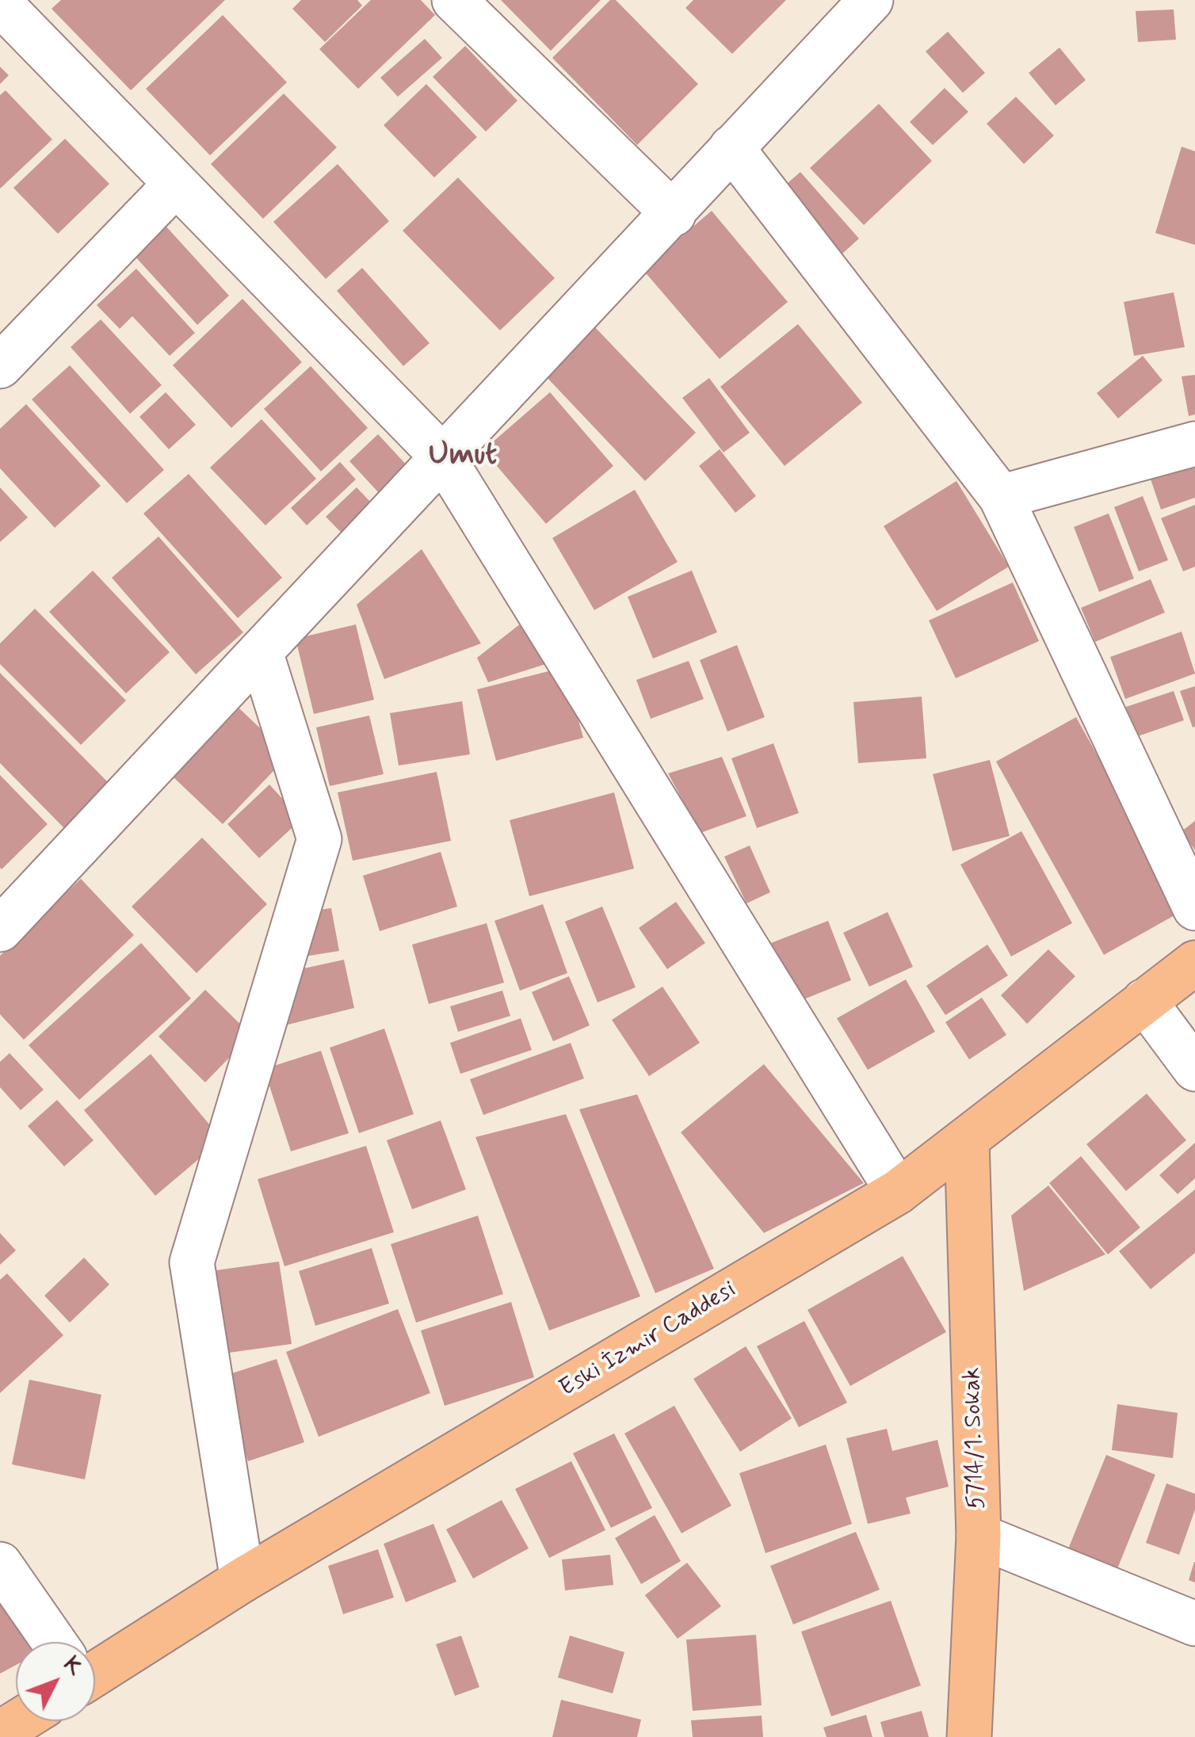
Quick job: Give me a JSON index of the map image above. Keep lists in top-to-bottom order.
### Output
{
  "streets": {
    "main road": ["Eski İzmir Caddesi", "5714/1. Sokak"]
  },
  "crossings": [
    ["Eski İzmir Caddesi", "5714/1. Sokak"]
  ],
  "districts": ["Umut"],
  "north": "top right"
}
